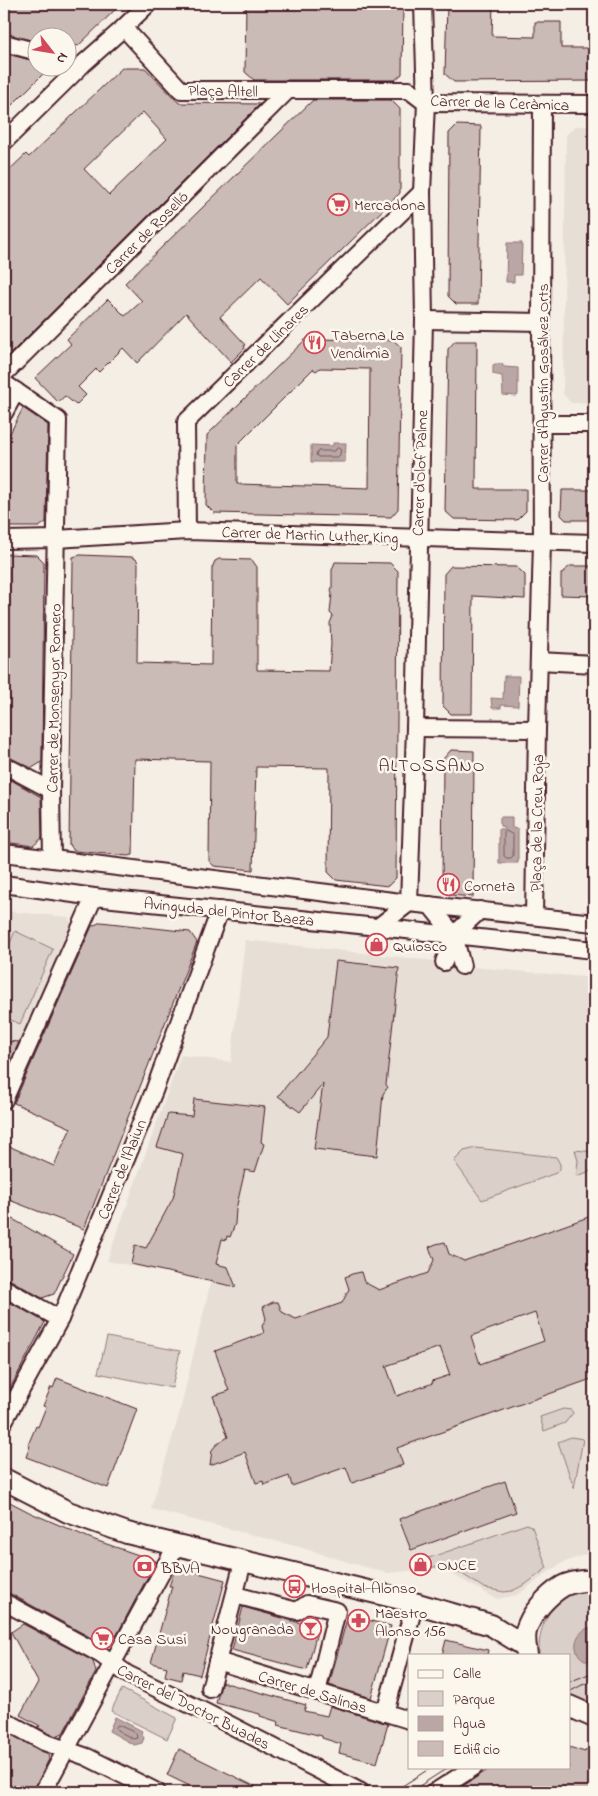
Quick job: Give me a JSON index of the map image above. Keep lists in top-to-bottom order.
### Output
{
  "streets": {
    "street": [
      "Plaça Altell",
      "Carrer de la Ceràmica",
      "Carrer de Roselló",
      "Carrer de Llinares",
      "Carrer d'Agustín Gosálvez Orts",
      "Carrer d'Olof Palme",
      "Carrer de Martin Luther King",
      "Carrer de Monsenyor Romero",
      "Plaça de la Creu Roja",
      "Avinguda del Pintor Baeza",
      "Carrer de l'Aaiun",
      "Carrer de Salinas",
      "Carrer del Doctor Buades"
    ]
  },
  "crossings": [
    ["Plaça Altell", "Carrer de la Ceràmica"],
    ["Plaça Altell", "Carrer de Roselló"],
    ["Carrer de la Ceràmica", "Carrer de Roselló"],
    ["Carrer de la Ceràmica", "Carrer d'Agustín Gosálvez Orts"],
    ["Carrer de la Ceràmica", "Carrer d'Olof Palme"],
    ["Carrer de Llinares", "Carrer d'Olof Palme"],
    ["Carrer de Llinares", "Carrer de Martin Luther King"],
    ["Carrer d'Agustín Gosálvez Orts", "Carrer de Martin Luther King"],
    ["Carrer d'Agustín Gosálvez Orts", "Plaça de la Creu Roja"],
    ["Carrer d'Olof Palme", "Carrer de Martin Luther King"],
    ["Carrer d'Olof Palme", "Avinguda del Pintor Baeza"],
    ["Carrer de Martin Luther King", "Carrer de Monsenyor Romero"],
    ["Carrer de Monsenyor Romero", "Avinguda del Pintor Baeza"],
    ["Plaça de la Creu Roja", "Avinguda del Pintor Baeza"],
    ["Avinguda del Pintor Baeza", "Carrer de l'Aaiun"]
  ],
  "districts": ["ALTOSSANO"],
  "places": {
    "supermarket": ["Mercadona", "Casa Susi"],
    "restaurant": ["Taberna La Vendimia", "Corneta"],
    "shop": ["Quiosco", "ONCE"],
    "bank": ["BBVA"],
    "bus stop": ["Hospital-Alonso"],
    "pharmacy": ["Maestro Alonso 156"],
    "bar": ["Nougranada"]
  },
  "legend": [
    "Calle",
    "Parque",
    "Agua",
    "Edificio"
  ],
  "north": "bottom right"
}
